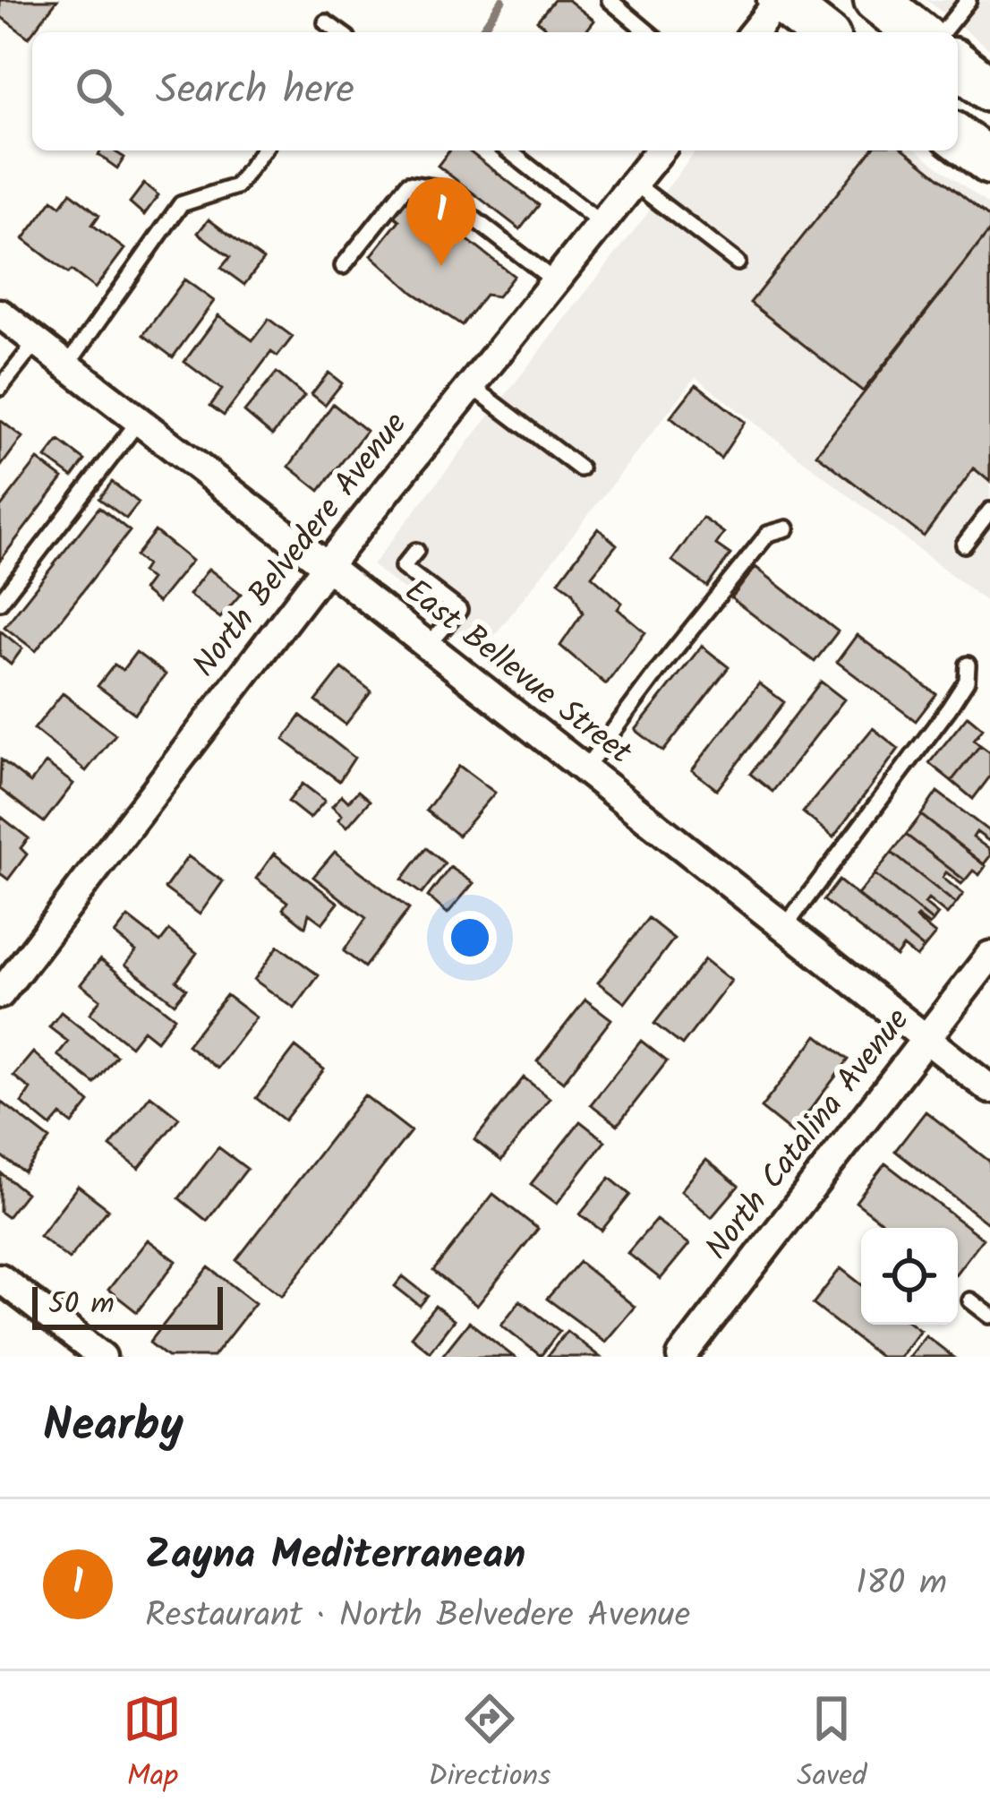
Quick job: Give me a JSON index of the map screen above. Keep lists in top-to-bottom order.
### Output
{
  "streets": {
    "street": ["North Belvedere Avenue", "East Bellevue Street", "North Catalina Avenue"]
  },
  "crossings": [
    ["North Belvedere Avenue", "East Bellevue Street"],
    ["East Bellevue Street", "North Catalina Avenue"]
  ],
  "scale_bar": "50 m",
  "page": {
    "search": "Search here",
    "pins": "1",
    "scale": "50 m",
    "heading": "Nearby",
    "list": [
      {
        "mark": "1",
        "name": "Zayna Mediterranean",
        "note": "Restaurant · North Belvedere Avenue",
        "value": "180 m"
      }
    ],
    "nav": ["Map", "Directions", "Saved"]
  }
}
